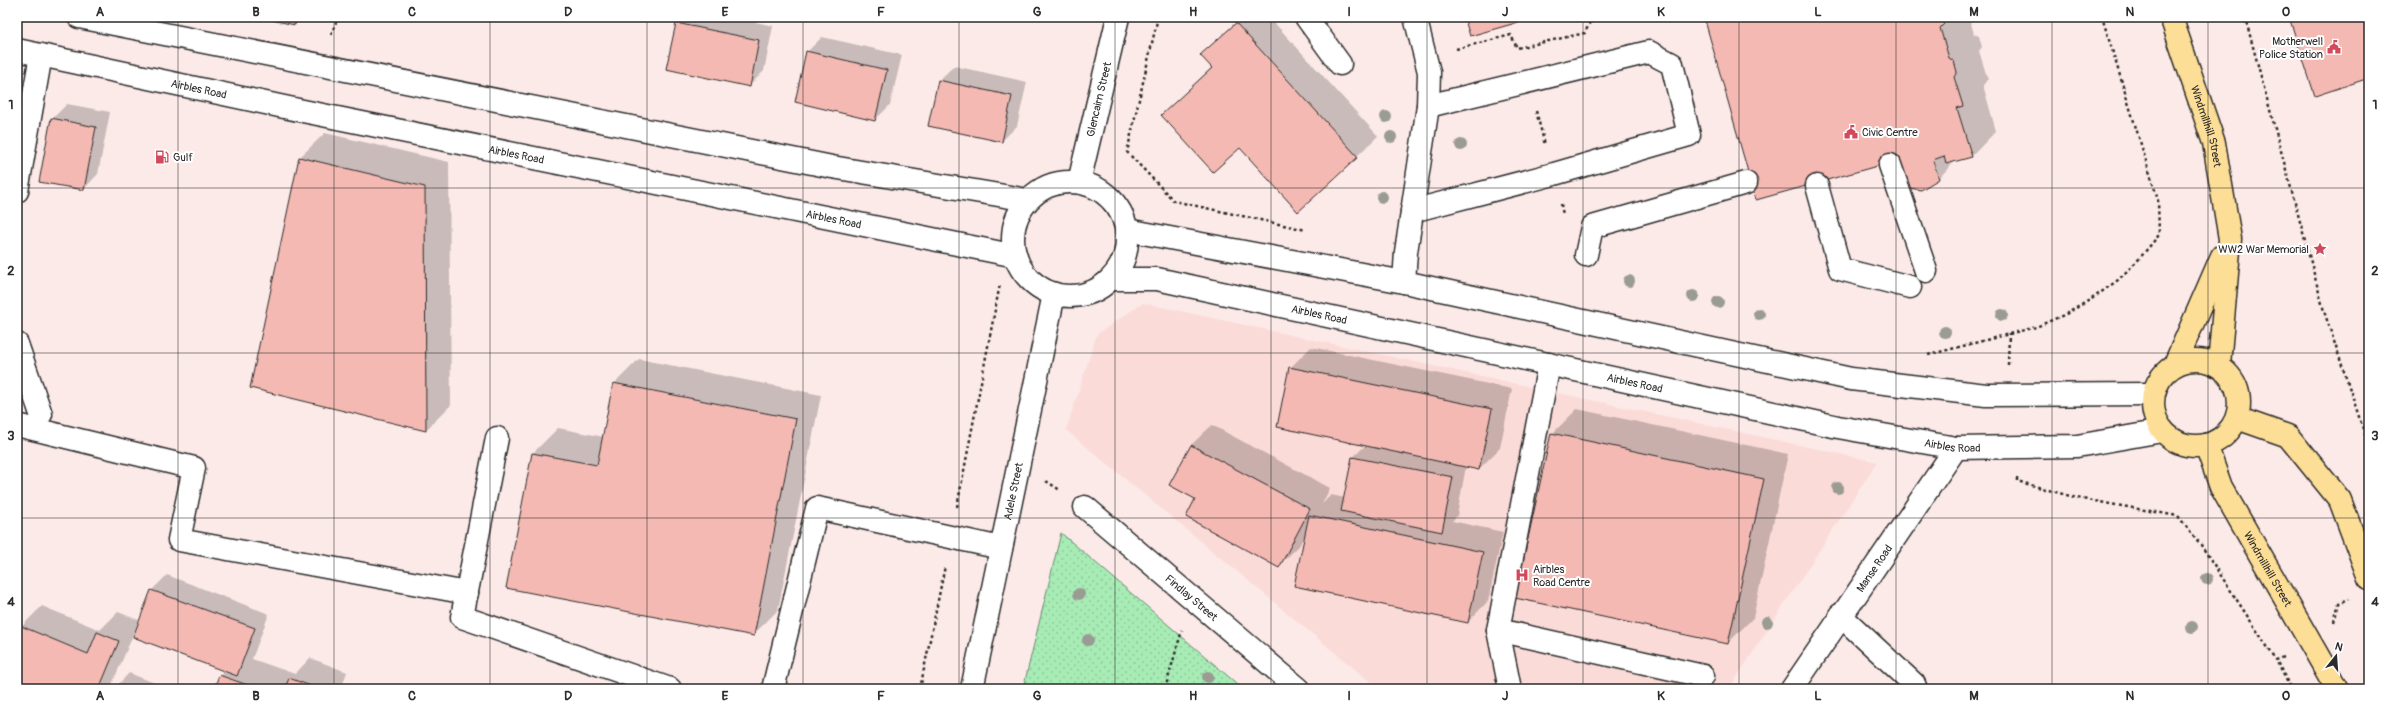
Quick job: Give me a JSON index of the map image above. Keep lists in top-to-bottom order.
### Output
{
  "streets": {
    "main road": [
      "Airbles Road",
      "Glencairn Street",
      "Windmillhill Street",
      "Adele Street",
      "Manse Road",
      "Findlay Street"
    ]
  },
  "crossings": [
    ["Airbles Road", "Glencairn Street"],
    ["Airbles Road", "Windmillhill Street"],
    ["Airbles Road", "Adele Street"],
    ["Airbles Road", "Manse Road"],
    ["Glencairn Street", "Adele Street"]
  ],
  "places": {
    "public building": ["Motherwell Police Station", "Civic Centre"],
    "fuel station": ["Gulf"],
    "place": ["WW2 War Memorial"],
    "hospital": ["Airbles Road Centre"]
  },
  "north": "top",
  "grid": {
    "columns": [
      "A",
      "B",
      "C",
      "D",
      "E",
      "F",
      "G",
      "H",
      "I",
      "J",
      "K",
      "L",
      "M",
      "N",
      "O"
    ],
    "rows": [
      "1",
      "2",
      "3",
      "4"
    ]
  }
}
